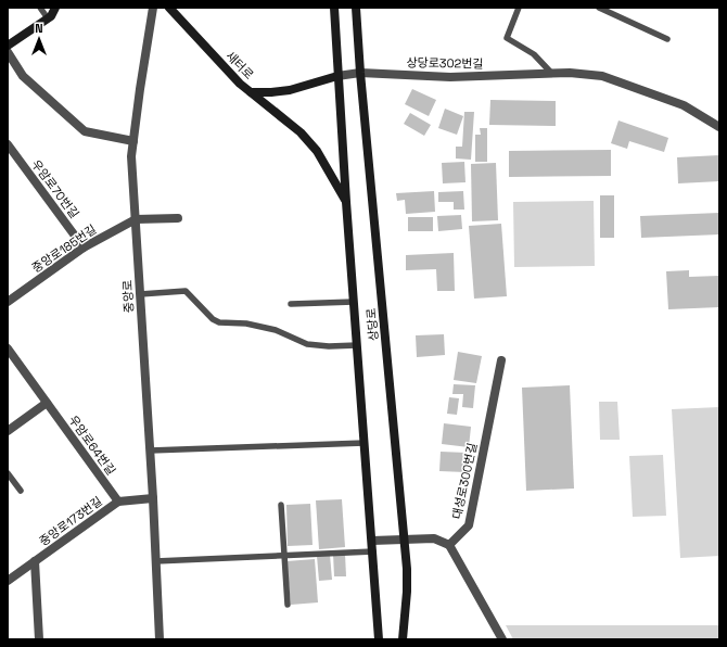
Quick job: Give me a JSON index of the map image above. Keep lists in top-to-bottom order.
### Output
{
  "streets": {
    "main road": ["새터로", "상당로"],
    "street": [
      "상당로302번길",
      "우암로70번길",
      "중앙로185번길",
      "중앙로",
      "우암로64번길",
      "대성로300번길",
      "중앙로173번길"
    ]
  },
  "crossings": [
    ["상당로302번길", "새터로"],
    ["상당로302번길", "상당로"],
    ["새터로", "상당로"],
    ["우암로70번길", "중앙로185번길"],
    ["중앙로185번길", "중앙로"],
    ["중앙로", "상당로"],
    ["중앙로", "중앙로173번길"],
    ["우암로64번길", "중앙로173번길"]
  ],
  "north": "top"
}
